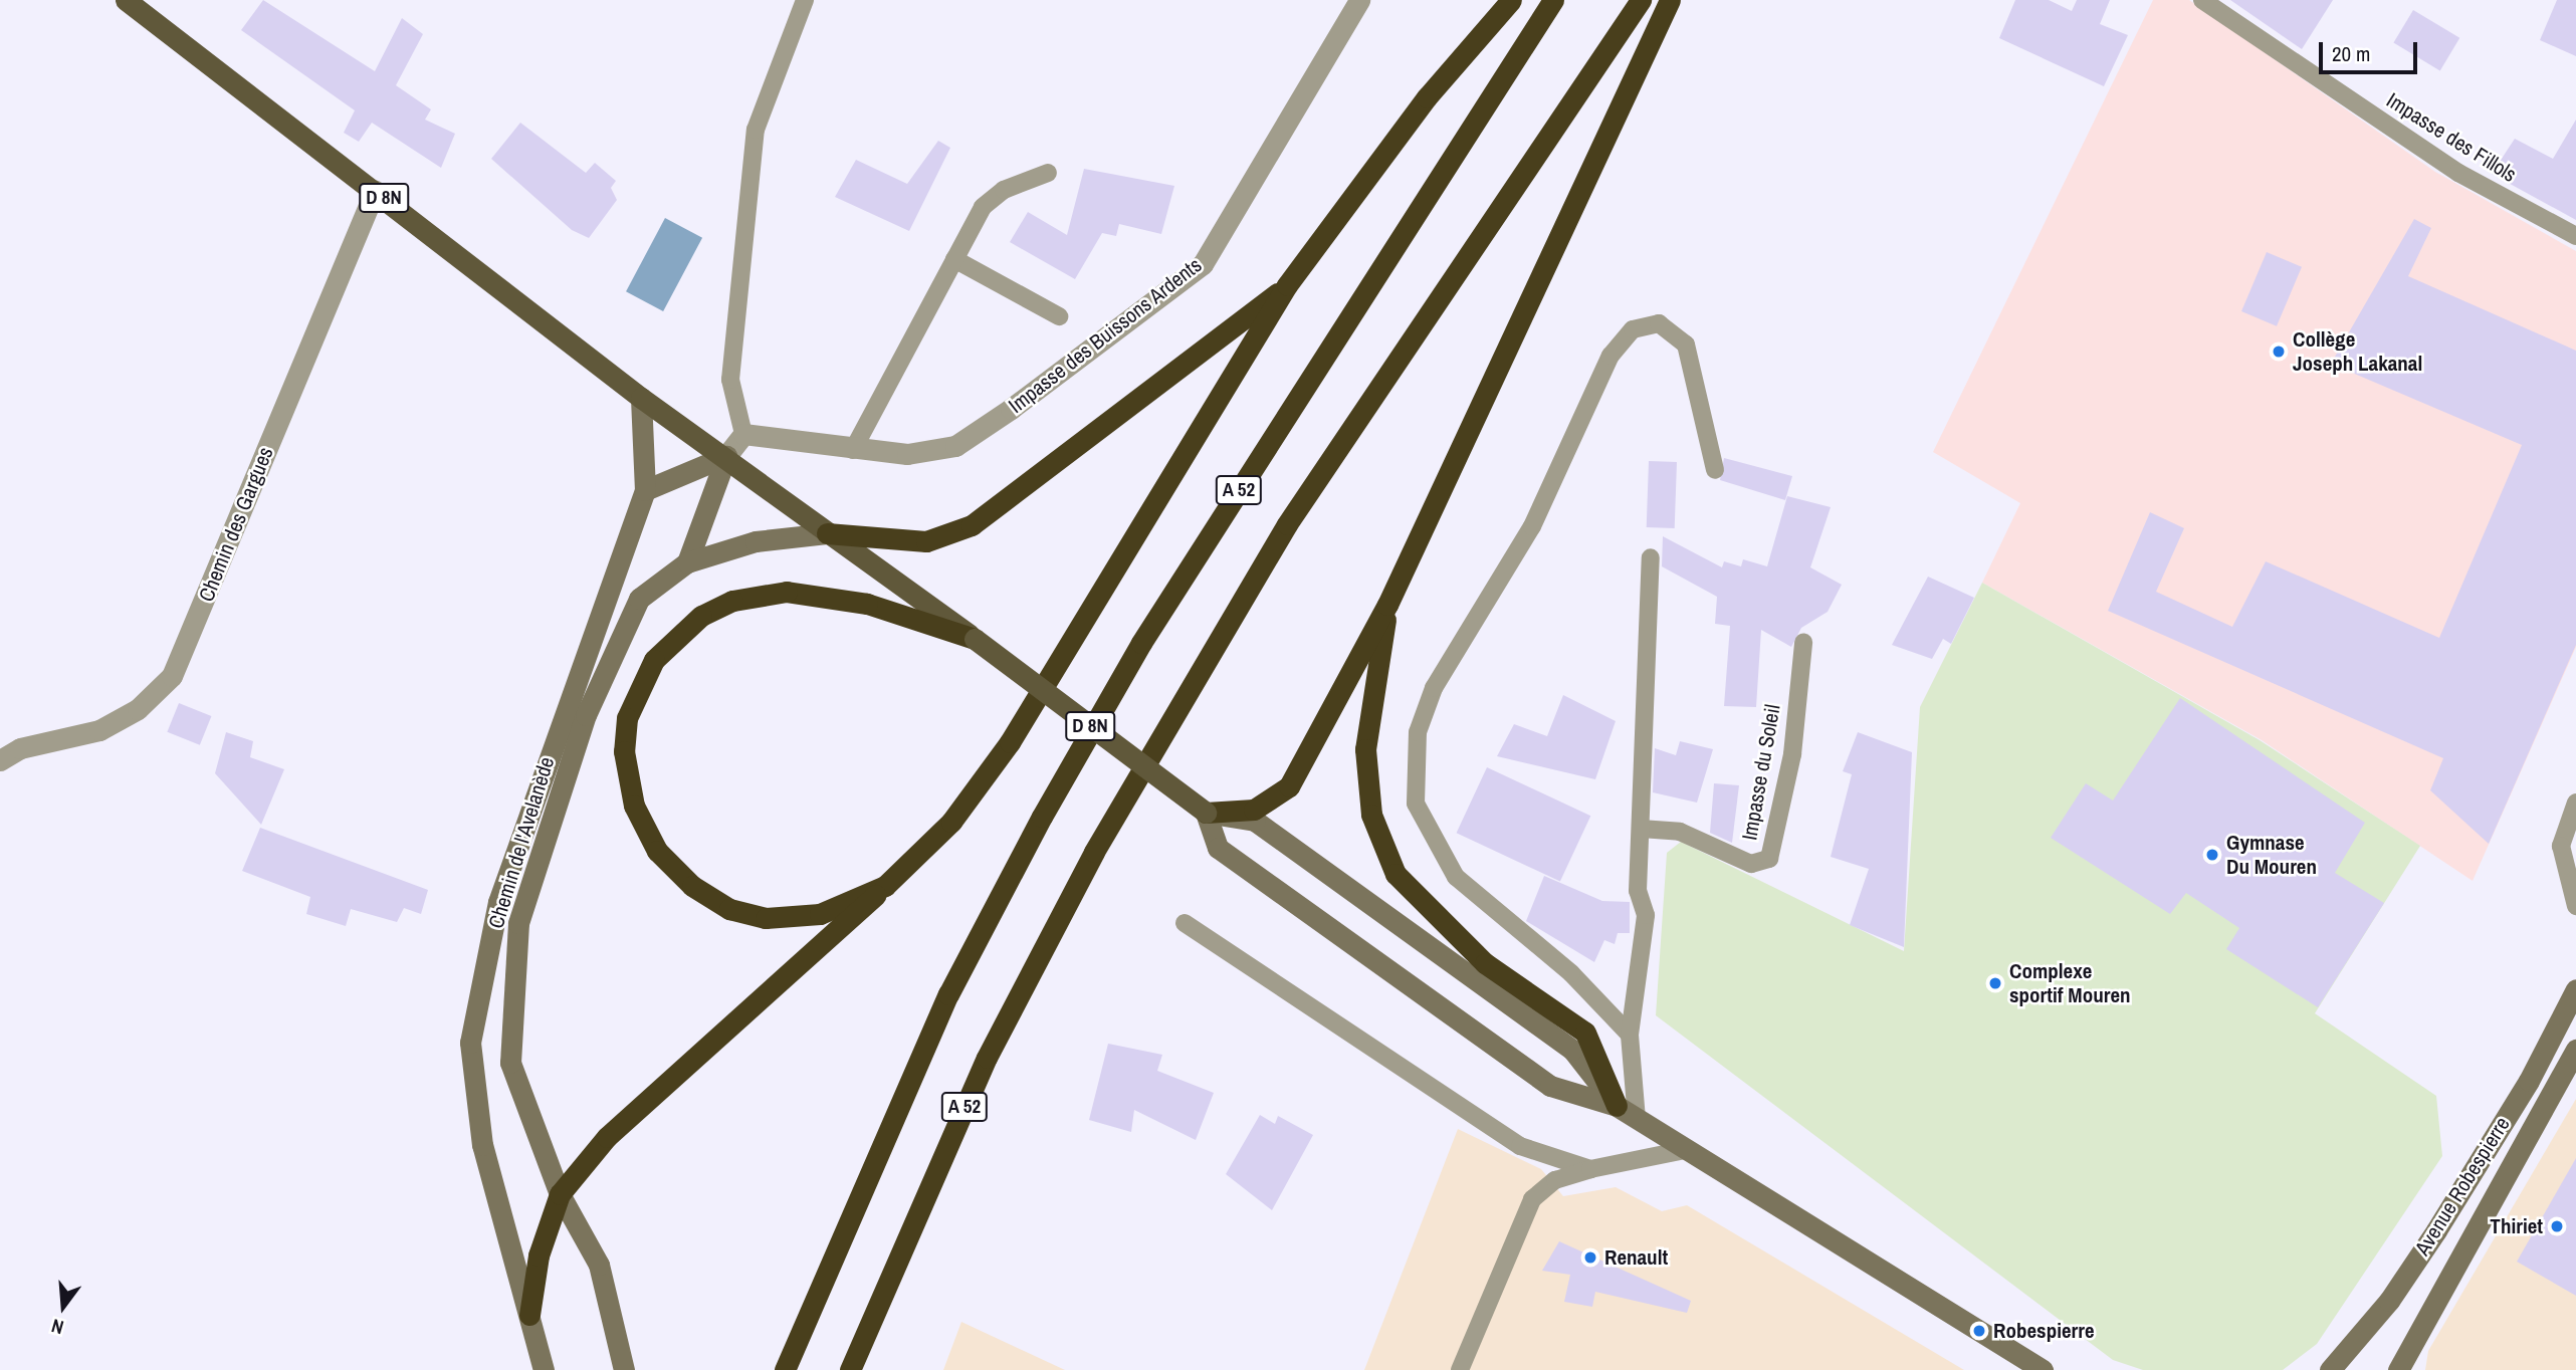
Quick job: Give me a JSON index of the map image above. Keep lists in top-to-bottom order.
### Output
{
  "streets": {
    "highway": ["A 52"],
    "main road": ["D 8N", "Chemin de l'Avelanède", "Avenue Robespierre"],
    "street": ["Impasse des Buissons Ardents", "Chemin des Gargues"],
    "lane": ["Impasse des Fillols", "Impasse du Soleil"]
  },
  "crossings": [
    ["D 8N", "Chemin des Gargues"],
    ["D 8N", "Chemin de l'Avelanède"]
  ],
  "places": [
    "Collège Joseph Lakanal",
    "Gymnase Du Mouren",
    "Complexe sportif Mouren",
    "Thiriet",
    "Renault",
    "Robespierre"
  ],
  "scale_bar": "20 m",
  "north": "bottom"
}
